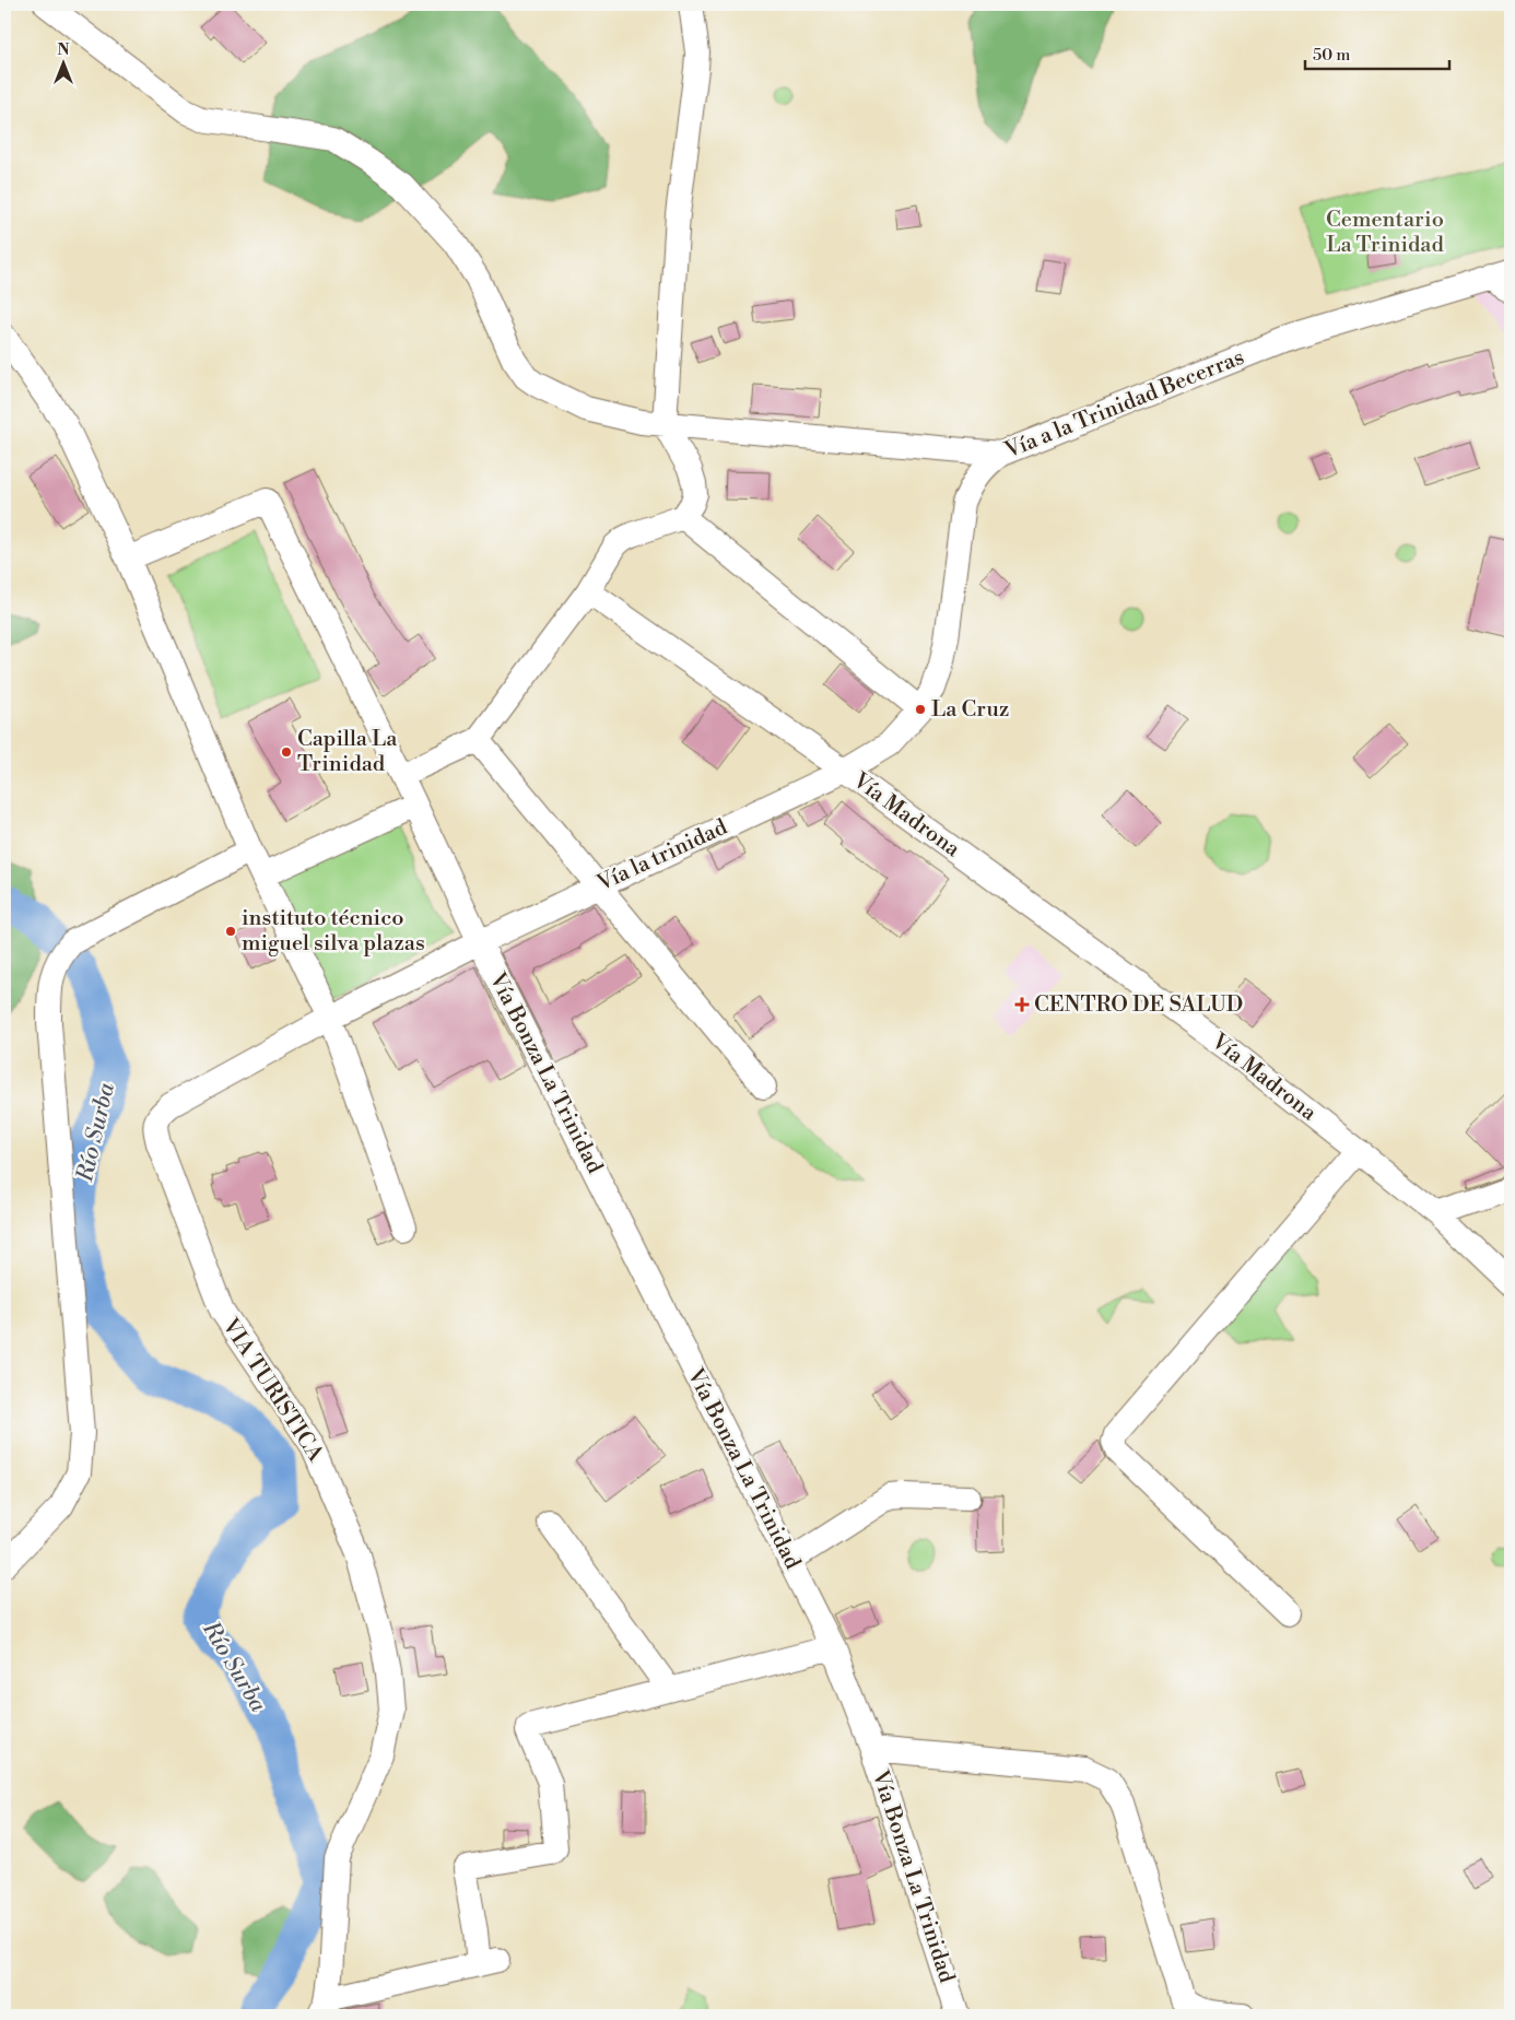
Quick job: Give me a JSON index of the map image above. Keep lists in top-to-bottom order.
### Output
{
  "streets": {
    "street": [
      "Vía a la Trinidad Becerras",
      "Vía Madrona",
      "Vía la trinidad",
      "Vía Bonza La Trinidad",
      "VIA TURISTICA"
    ]
  },
  "crossings": [
    ["Vía a la Trinidad Becerras", "Vía Madrona"],
    ["Vía a la Trinidad Becerras", "Vía la trinidad"],
    ["Vía Madrona", "Vía la trinidad"],
    ["Vía la trinidad", "Vía Bonza La Trinidad"],
    ["Vía la trinidad", "VIA TURISTICA"]
  ],
  "water": ["Río Surba"],
  "parks": ["Cementario La Trinidad"],
  "places": {
    "other": ["La Cruz", "Capilla La Trinidad", "instituto técnico miguel silva plazas"],
    "health": ["CENTRO DE SALUD"]
  },
  "scale_bar": "50 m",
  "north": "top"
}
